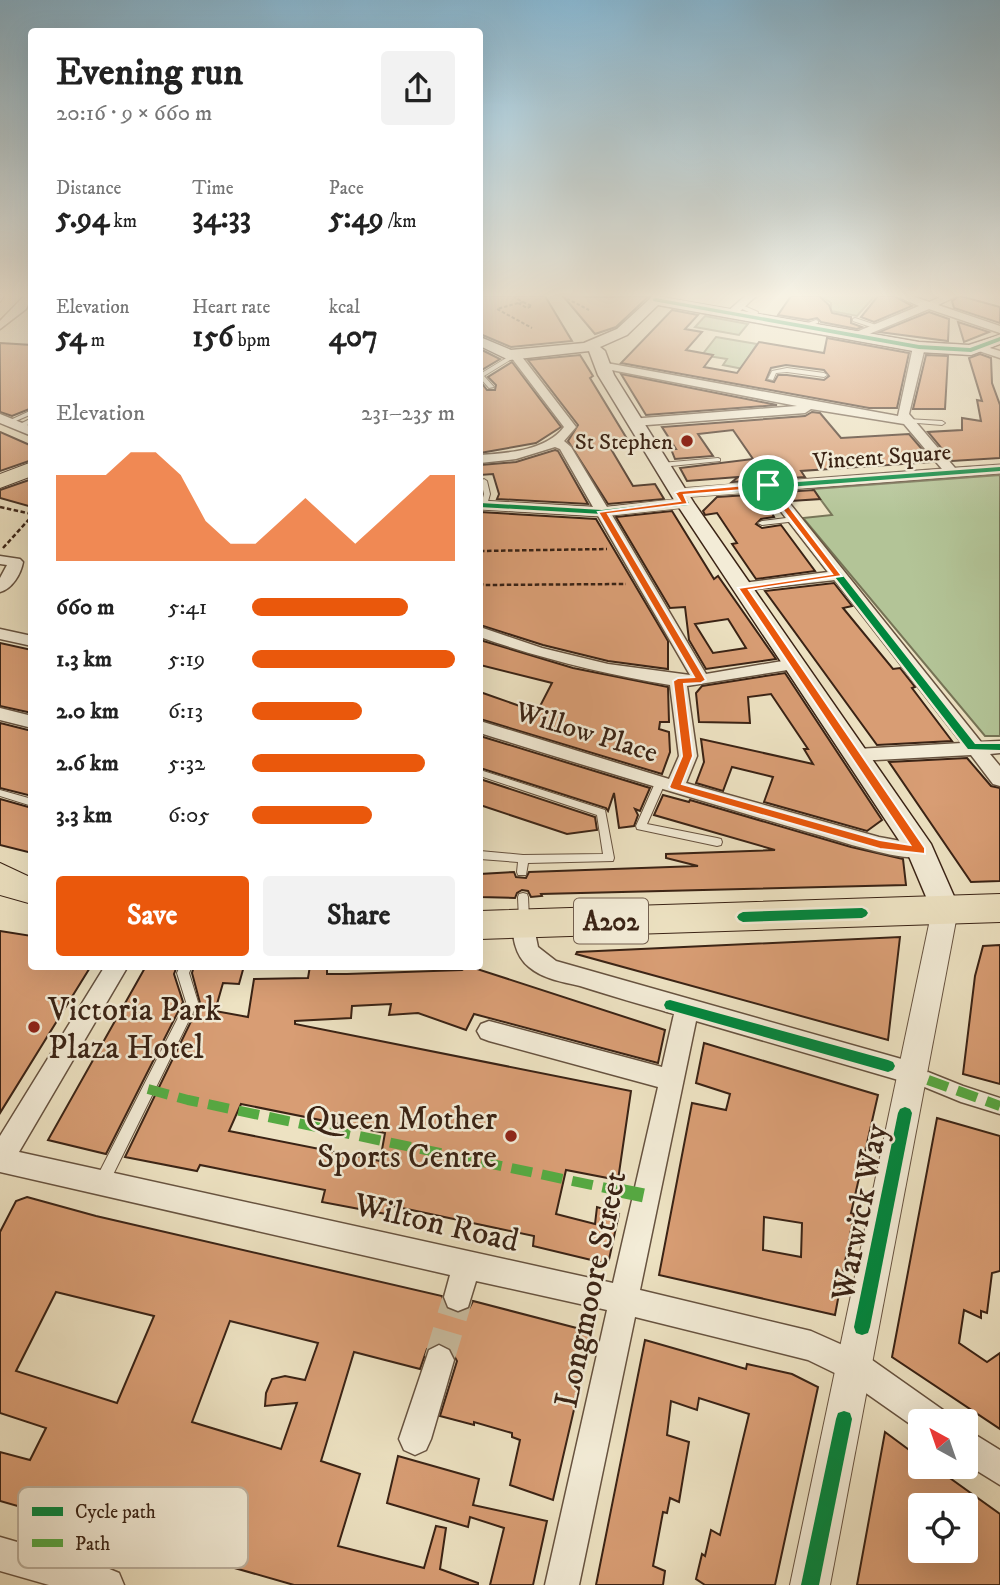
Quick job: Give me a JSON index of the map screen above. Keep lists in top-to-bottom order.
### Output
{
  "streets": {
    "highway": ["A202"],
    "street": [
      "Vincent Square",
      "Willow Place",
      "Warwick Way",
      "Wilton Road",
      "Longmoore Street"
    ]
  },
  "crossings": [
    ["A202", "Warwick Way"],
    ["Warwick Way", "Wilton Road"],
    ["Wilton Road", "Longmoore Street"]
  ],
  "places": ["St Stephen", "Victoria Park Plaza Hotel", "Queen Mother Sports Centre"],
  "legend": ["Cycle path", "Path"],
  "north": "top left",
  "page": {
    "heading": ["Evening run", "20:16 · 9 × 660 m"],
    "stats": [
      ["Distance", "5.94 km"],
      ["Time", "34:33"],
      ["Pace", "5:49 /km"],
      ["Elevation", "54 m"],
      ["Heart rate", "156 bpm"],
      ["kcal", "407"]
    ],
    "chart": ["Elevation", "231–235 m"],
    "list": [
      {
        "name": "660 m",
        "note": "5:41"
      },
      {
        "name": "1.3 km",
        "note": "5:19"
      },
      {
        "name": "2.0 km",
        "note": "6:13"
      },
      {
        "name": "2.6 km",
        "note": "5:32"
      },
      {
        "name": "3.3 km",
        "note": "6:05"
      }
    ],
    "buttons": ["Save", "Share"]
  }
}
